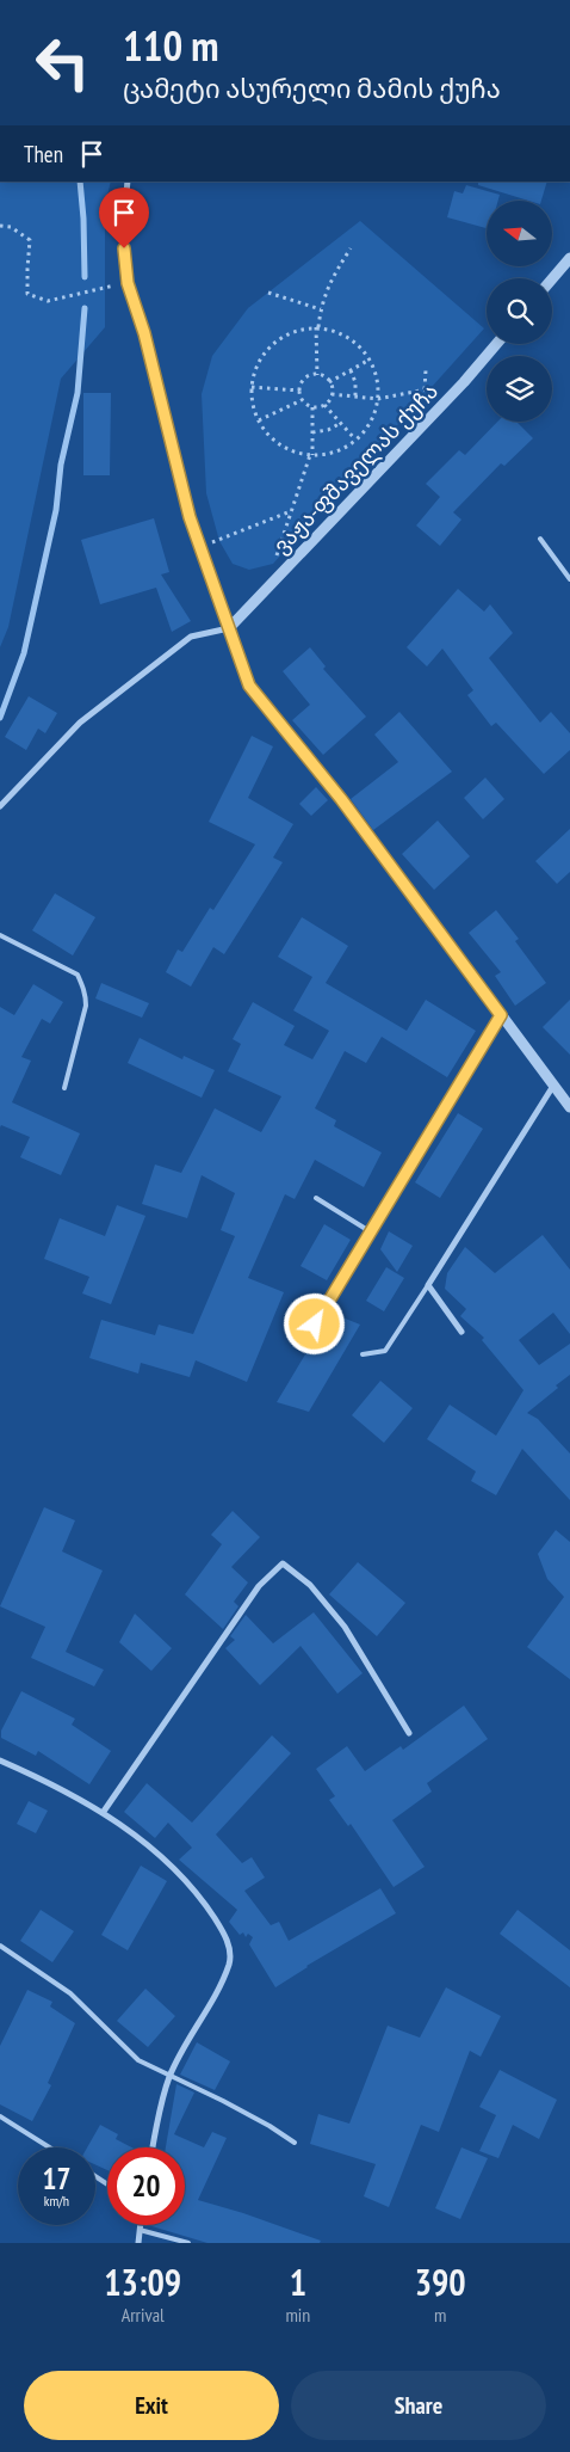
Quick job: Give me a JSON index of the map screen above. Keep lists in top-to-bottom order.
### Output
{
  "streets": {
    "street": ["ვაჟა-ფშაველას ქუჩა"]
  },
  "north": "left",
  "page": {
    "turn": ["110 m", "ცამეტი ასურელი მამის ქუჩა"],
    "then": "Then",
    "speed": "17 km/h",
    "limit": "20",
    "eta": [
      "13:09",
      "Arrival",
      "1",
      "min",
      "390",
      "m"
    ],
    "buttons": ["Exit", "Share"]
  }
}
